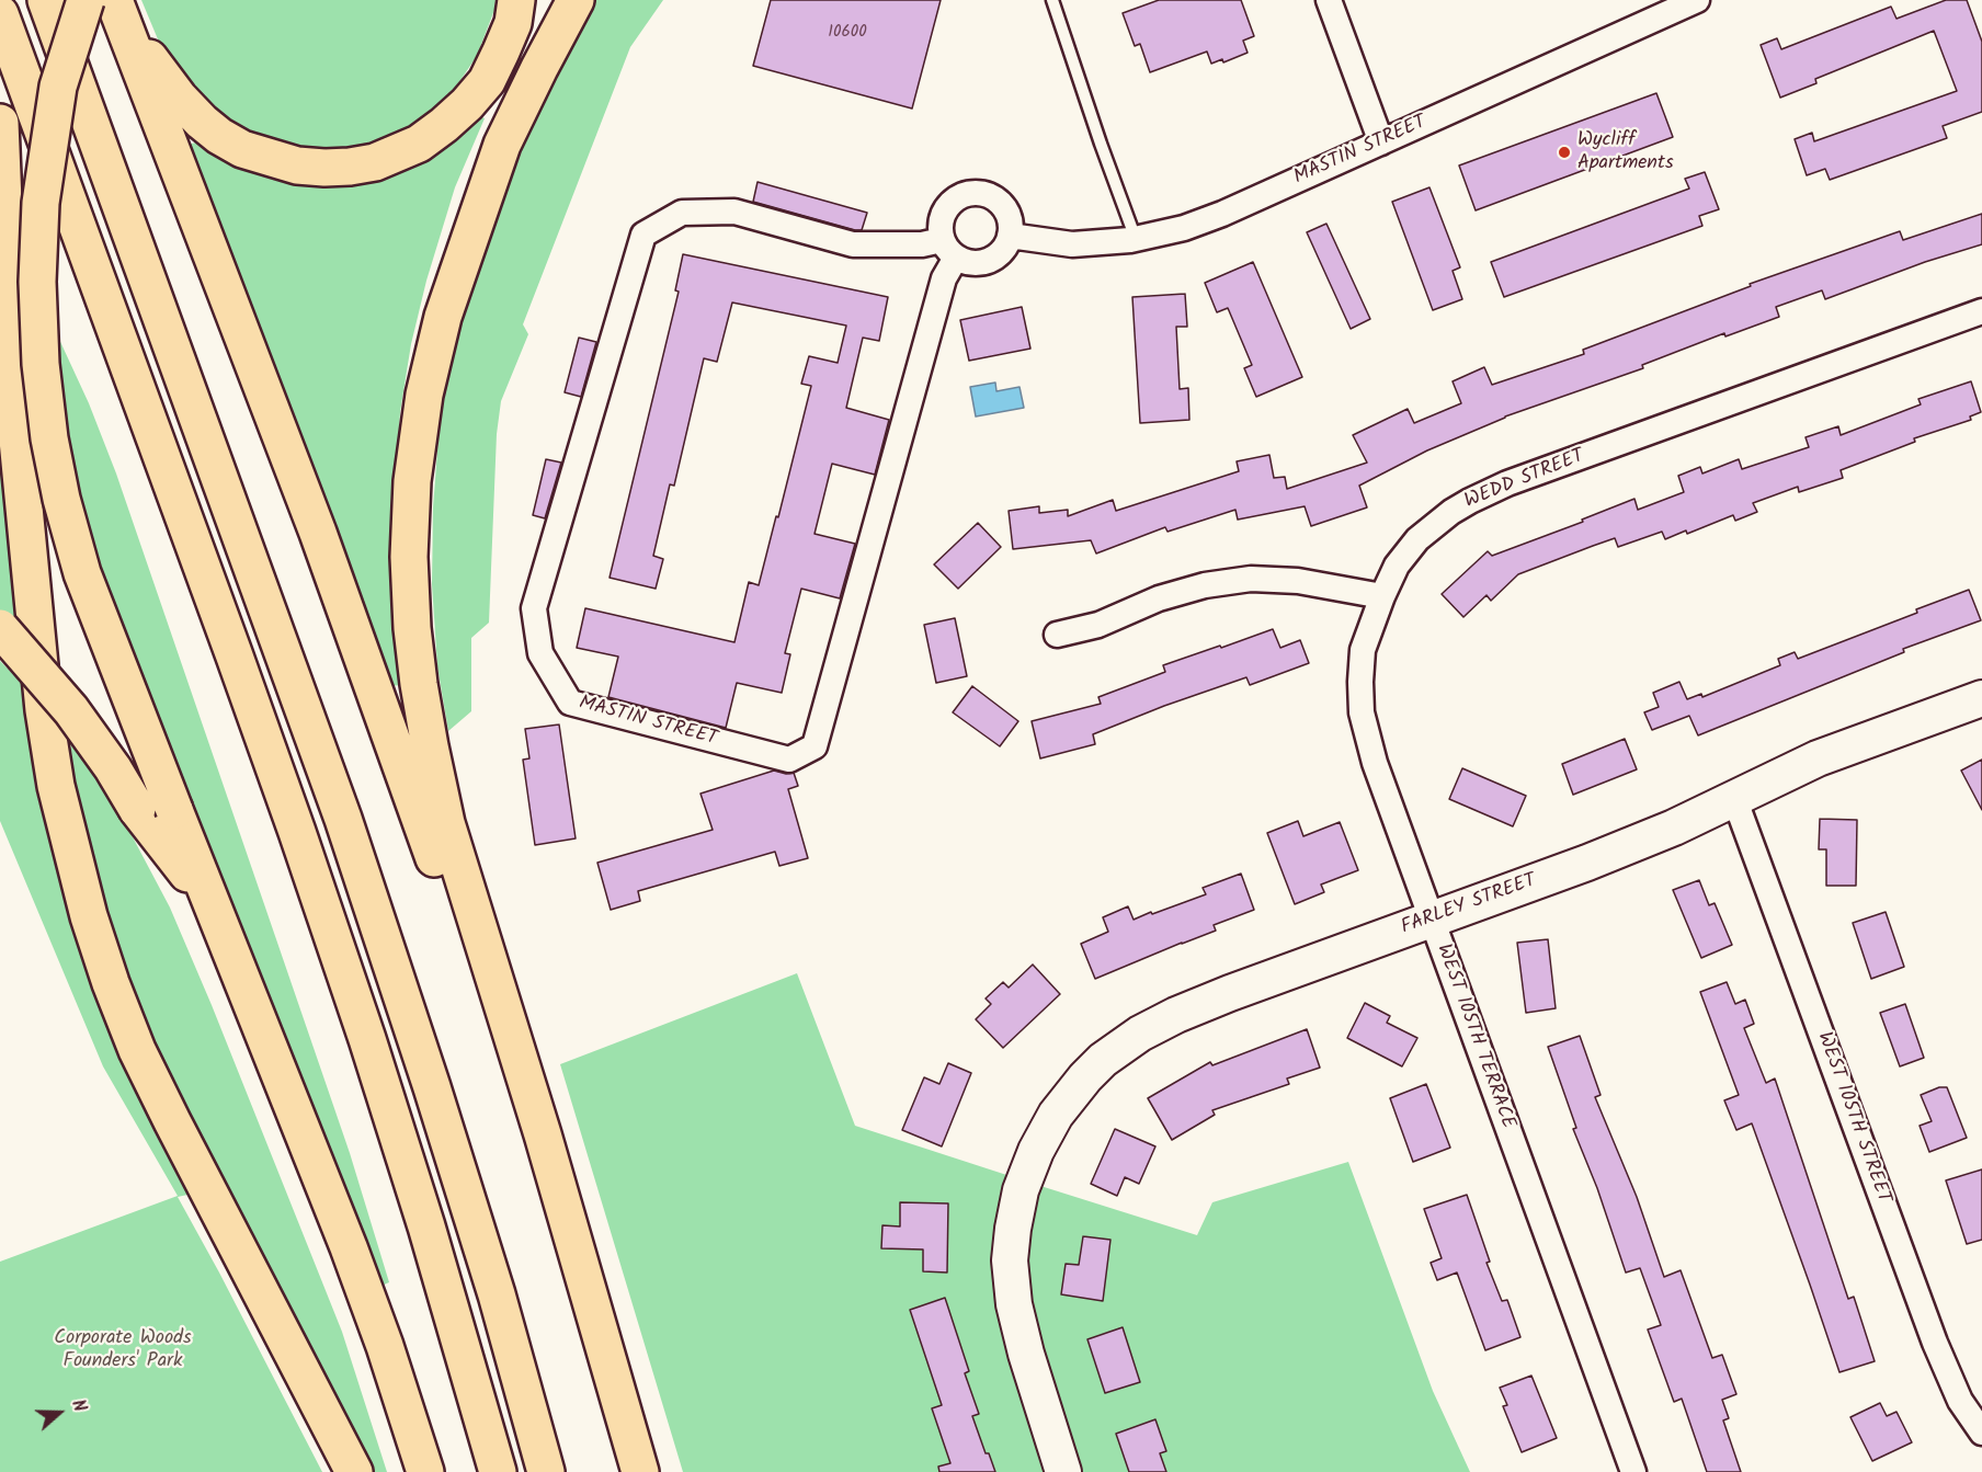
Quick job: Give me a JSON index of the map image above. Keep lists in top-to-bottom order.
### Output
{
  "streets": {
    "street": [
      "MASTIN STREET",
      "WEDD STREET",
      "FARLEY STREET",
      "WEST 105TH TERRACE",
      "WEST 105TH STREET"
    ]
  },
  "crossings": [
    ["WEDD STREET", "WEST 105TH TERRACE"],
    ["FARLEY STREET", "WEST 105TH TERRACE"],
    ["FARLEY STREET", "WEST 105TH STREET"]
  ],
  "parks": ["Corporate Woods Founders' Park"],
  "places": ["Wycliff Apartments"],
  "house_numbers": ["10600"],
  "north": "right"
}
